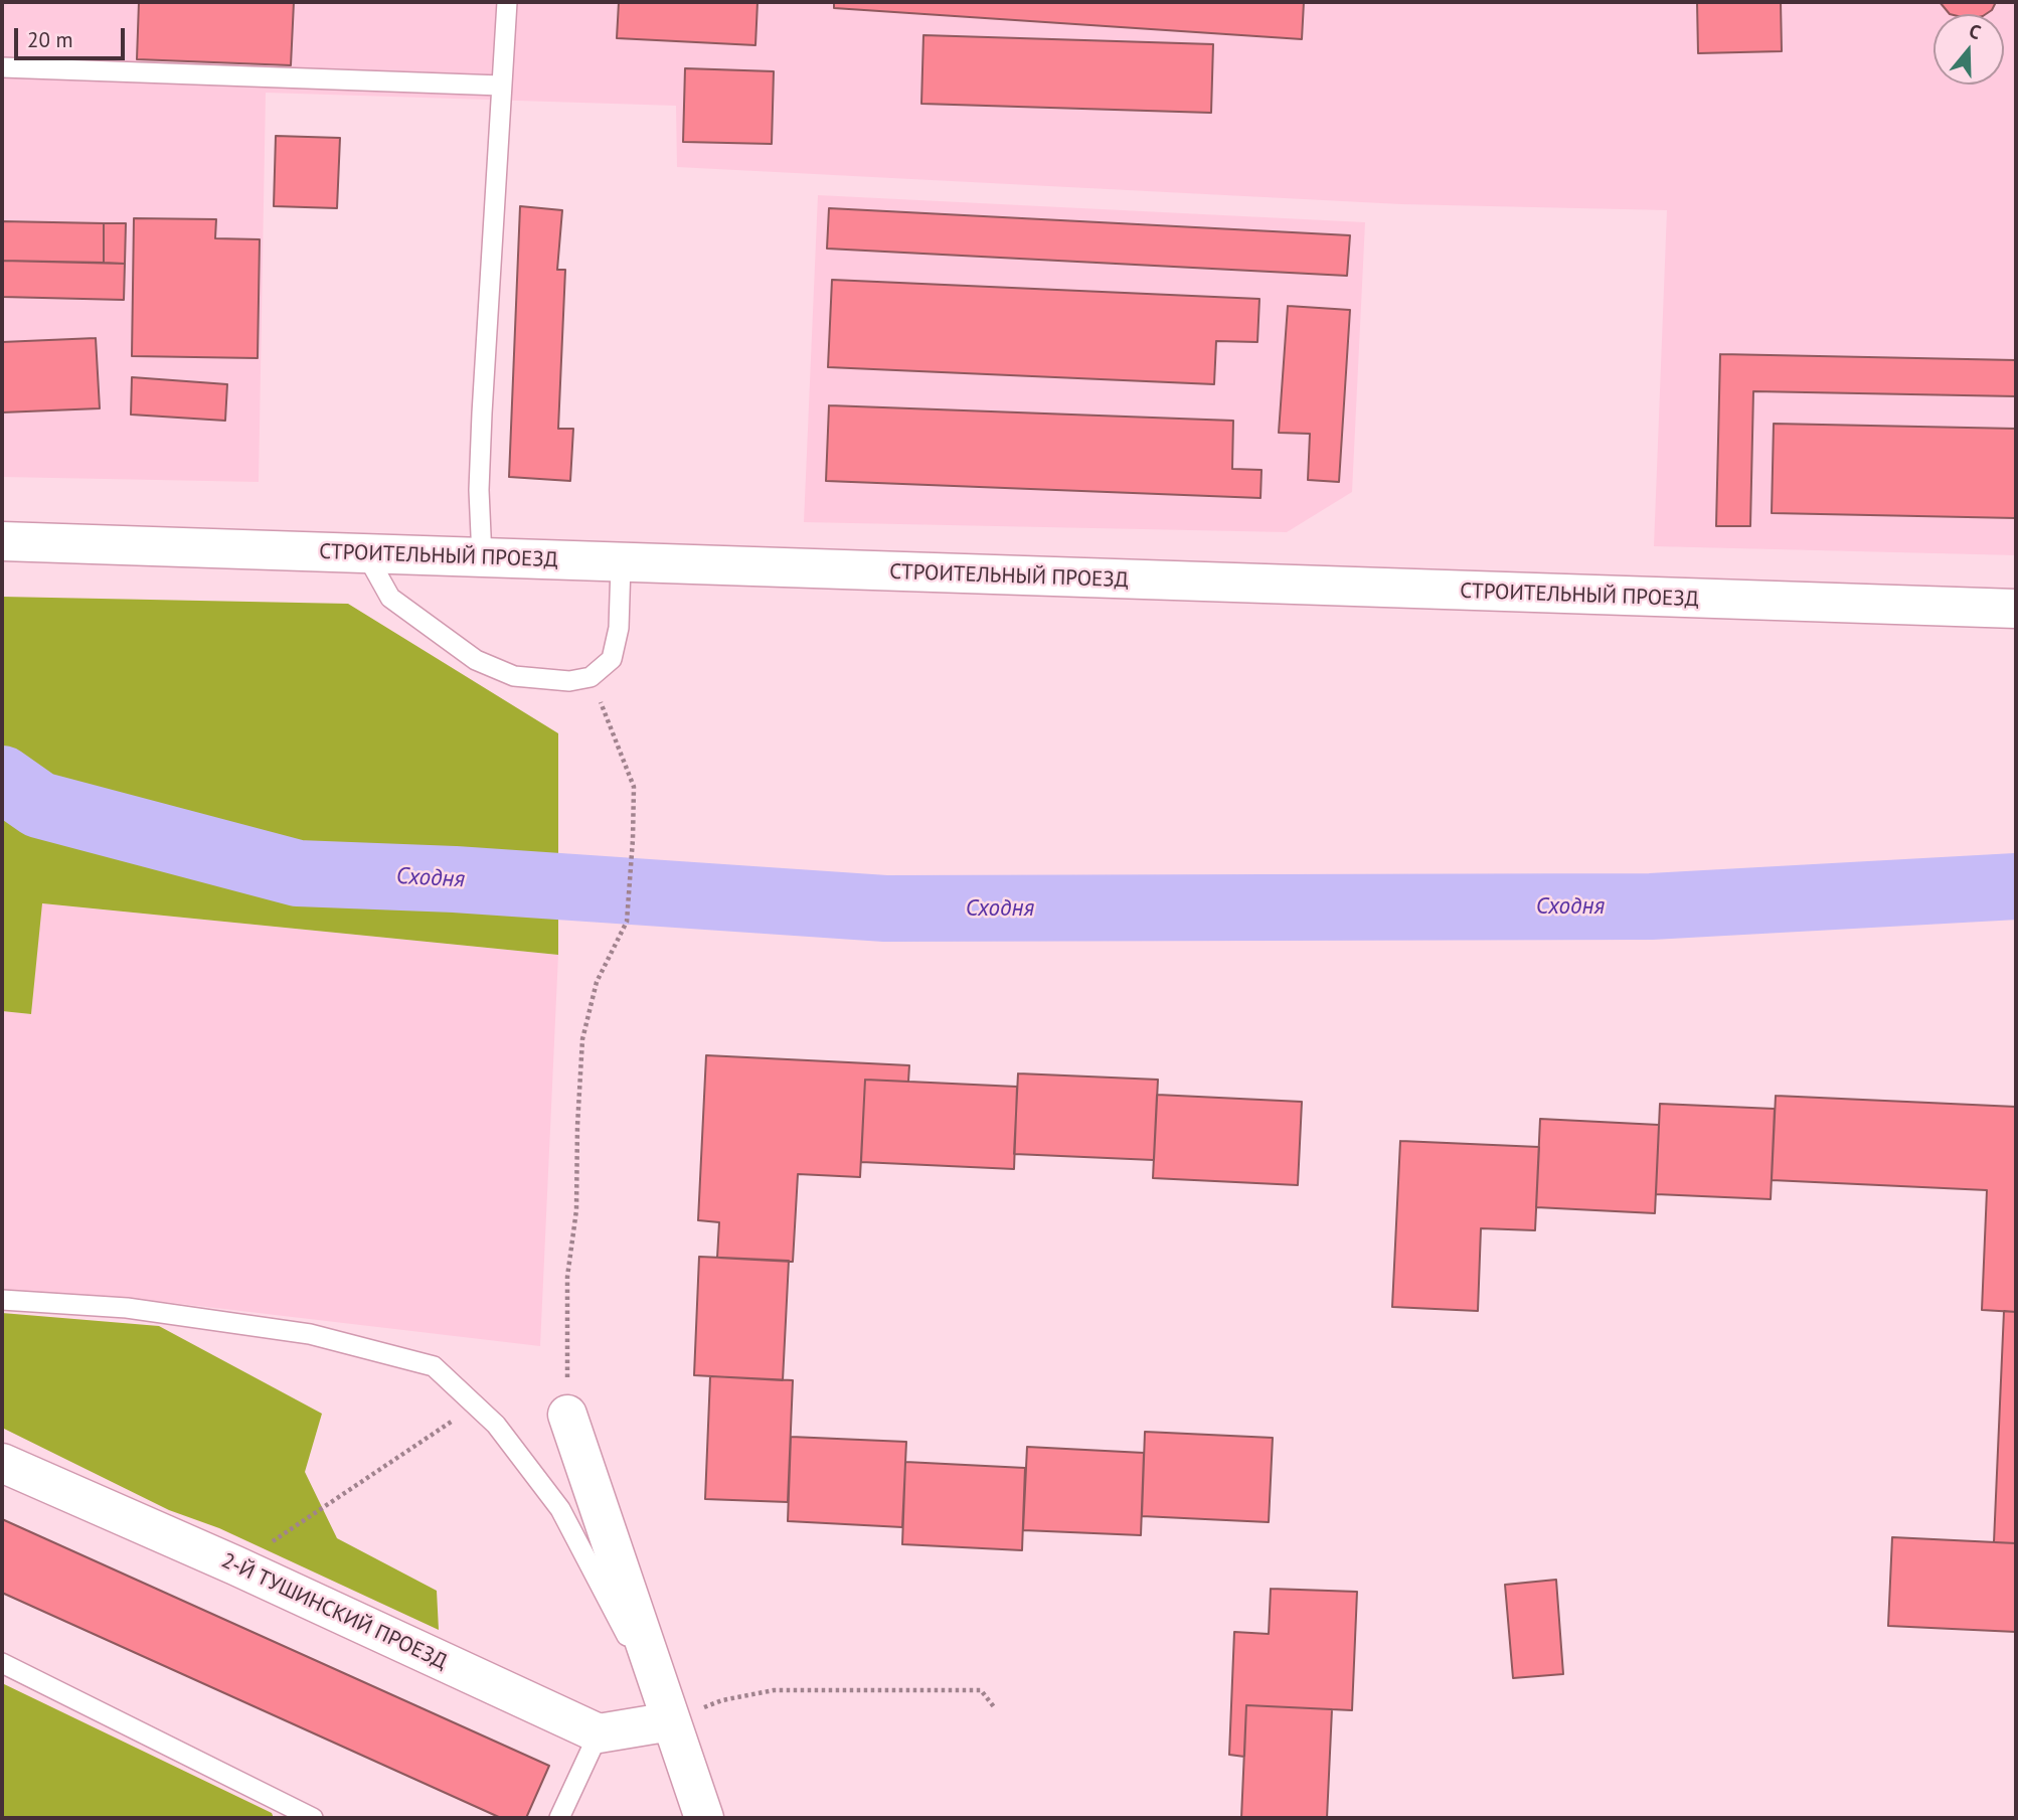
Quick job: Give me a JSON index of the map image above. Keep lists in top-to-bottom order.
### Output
{
  "streets": {
    "street": ["СТРОИТЕЛЬНЫЙ ПРОЕЗД", "2-Й ТУШИНСКИЙ ПРОЕЗД"]
  },
  "water": ["Сходня"],
  "scale_bar": "20 m",
  "north": "top"
}
